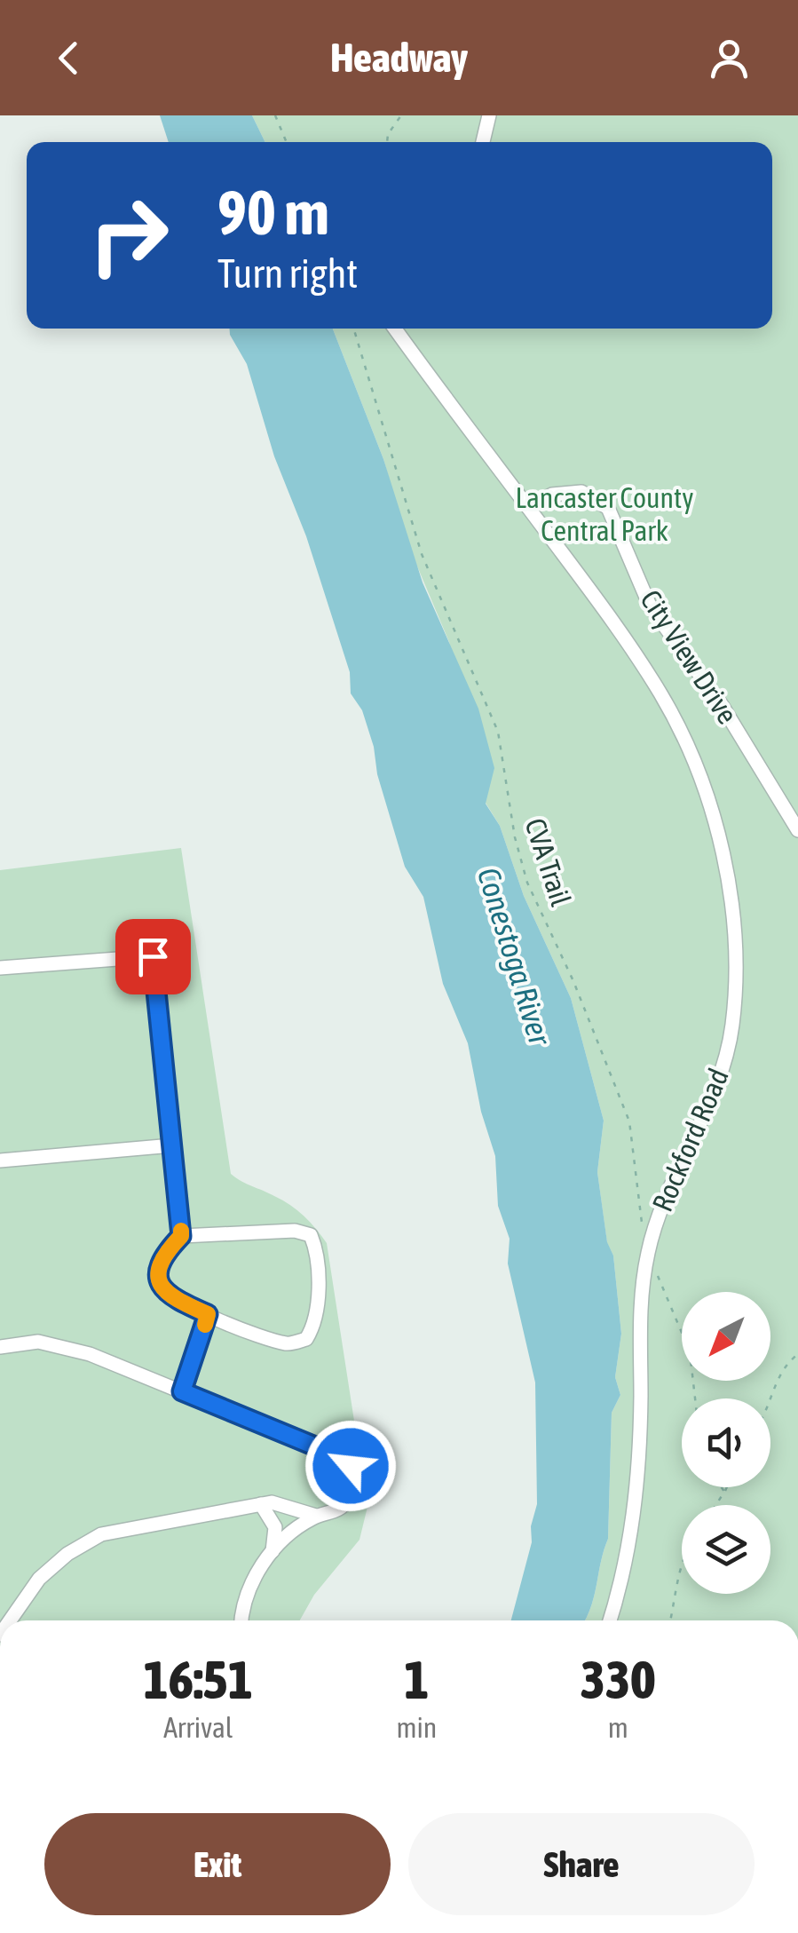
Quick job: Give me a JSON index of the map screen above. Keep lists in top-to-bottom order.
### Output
{
  "streets": {
    "street": ["City View Drive", "Rockford Road"],
    "path": ["CVA Trail"]
  },
  "crossings": [
    ["City View Drive", "Rockford Road"],
    ["CVA Trail", "Rockford Road"]
  ],
  "water": ["Conestoga River"],
  "parks": ["Lancaster County Central Park"],
  "north": "bottom left",
  "page": {
    "header": "Headway",
    "turn": ["90 m", "Turn right"],
    "eta": [
      "16:51",
      "Arrival",
      "1",
      "min",
      "330",
      "m"
    ],
    "buttons": ["Exit", "Share"]
  }
}
